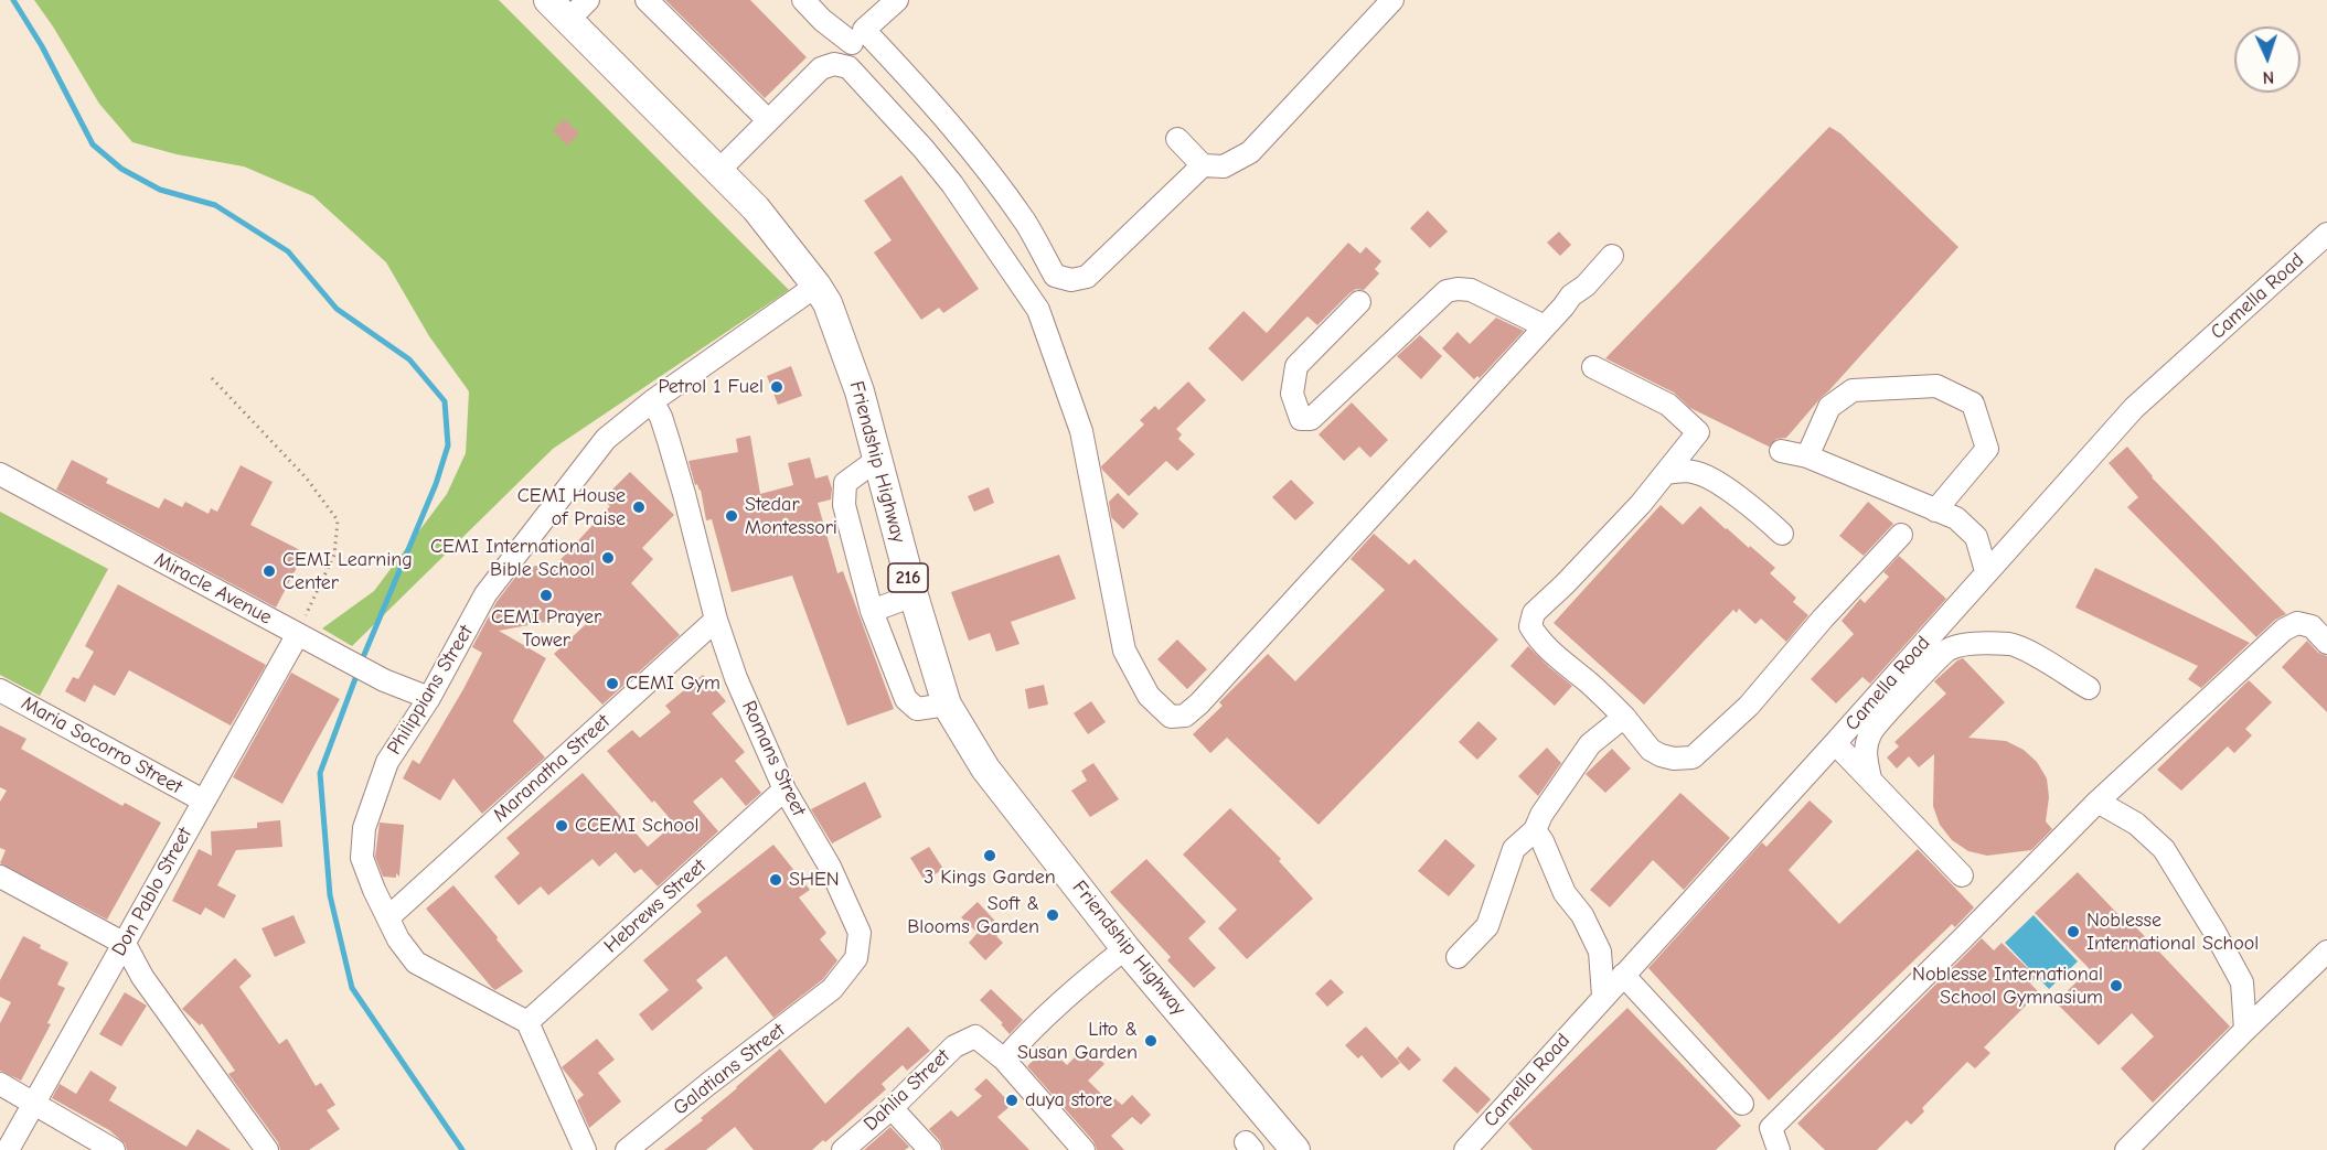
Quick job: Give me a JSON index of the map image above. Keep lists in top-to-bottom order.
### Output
{
  "streets": {
    "main road": ["Friendship Highway", "216"],
    "street": [
      "Camella Road",
      "Miracle Avenue",
      "Philippians Street",
      "Maria Socorro Street",
      "Romans Street",
      "Maranatha Street",
      "Don Pablo Street",
      "Hebrews Street",
      "Galatians Street",
      "Dahlia Street"
    ]
  },
  "crossings": [
    ["Friendship Highway", "Philippians Street"],
    ["Miracle Avenue", "Philippians Street"],
    ["Miracle Avenue", "Don Pablo Street"],
    ["Philippians Street", "Romans Street"],
    ["Philippians Street", "Maranatha Street"],
    ["Philippians Street", "Hebrews Street"],
    ["Maria Socorro Street", "Don Pablo Street"],
    ["Romans Street", "Maranatha Street"],
    ["Romans Street", "Hebrews Street"],
    ["Romans Street", "Galatians Street"]
  ],
  "places": [
    "Petrol 1 Fuel",
    "CEMI House of Praise",
    "Stedar Montessori",
    "CEMI International Bible School",
    "CEMI Learning Center",
    "CEMI Prayer Tower",
    "CEMI Gym",
    "CCEMI School",
    "3 Kings Garden",
    "SHEN",
    "Soft & Blooms Garden",
    "Noblesse International School",
    "Noblesse International School Gymnasium",
    "Lito & Susan Garden",
    "duya store"
  ],
  "north": "bottom"
}
